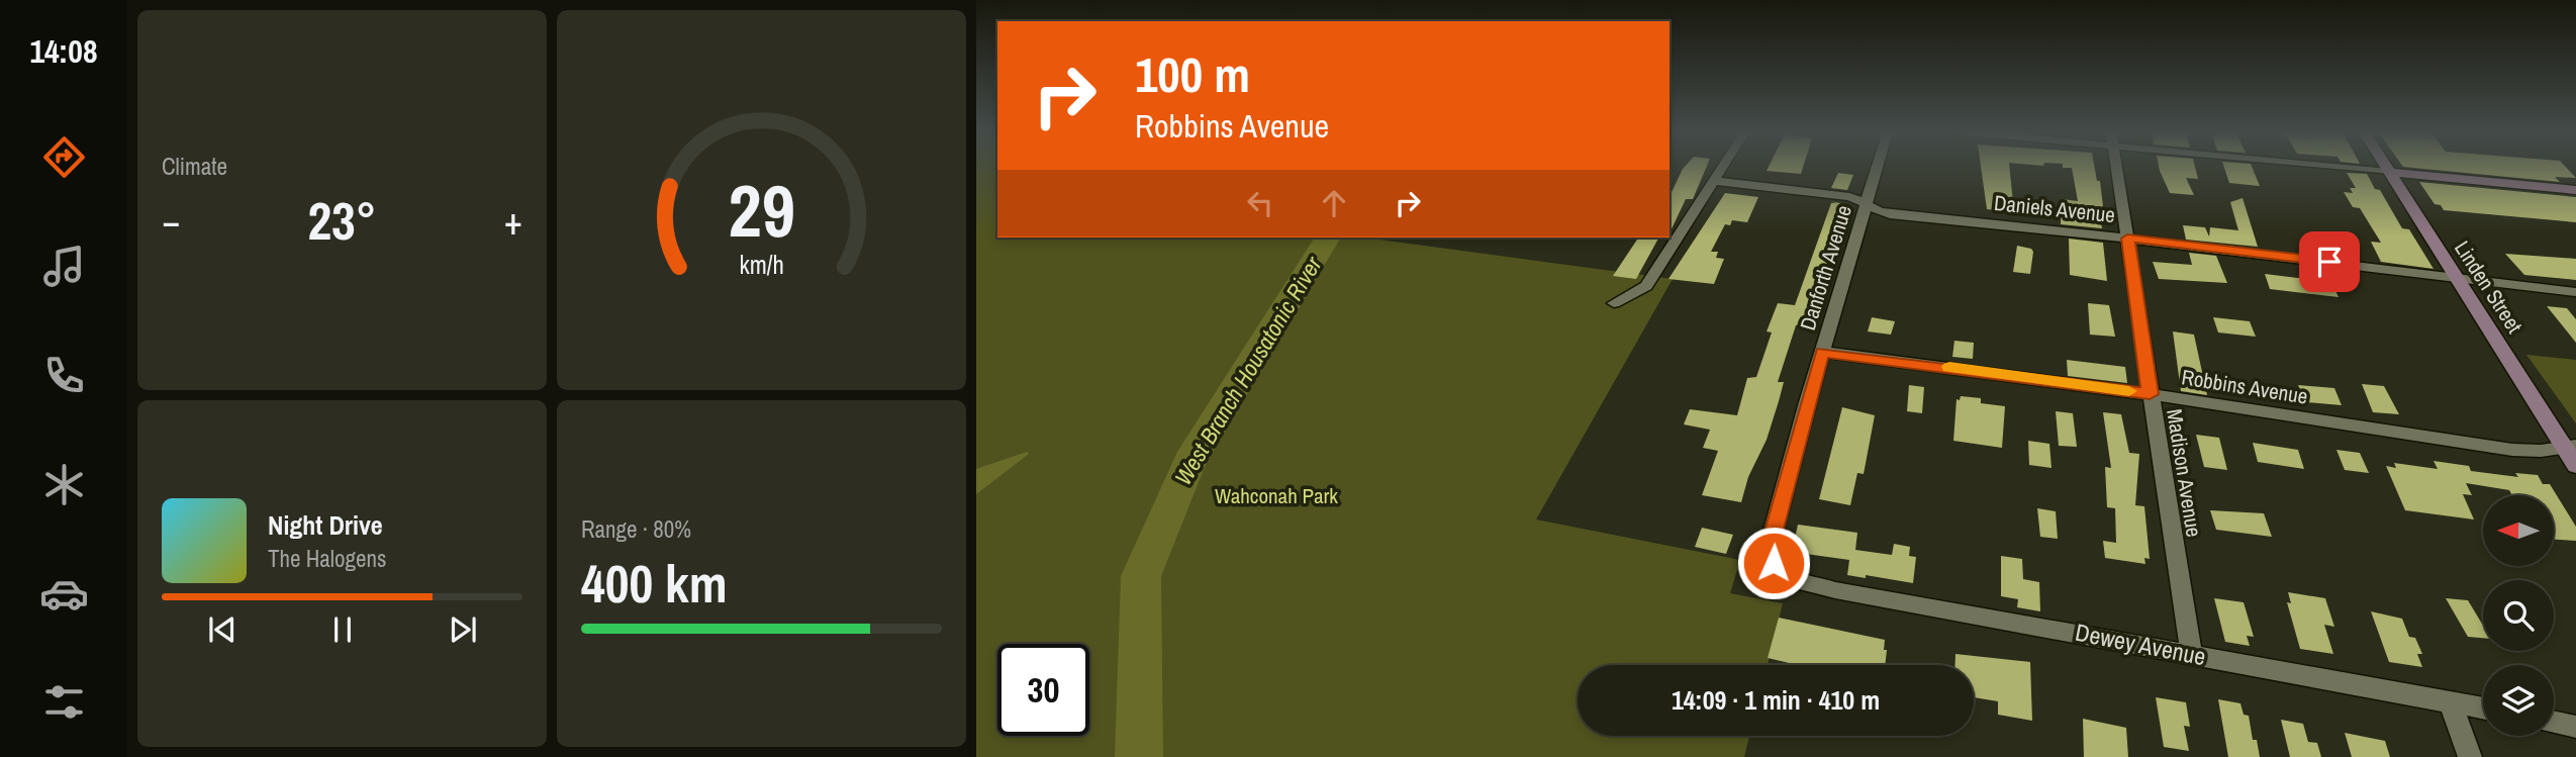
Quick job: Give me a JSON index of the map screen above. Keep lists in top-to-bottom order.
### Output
{
  "streets": {
    "street": [
      "Daniels Avenue",
      "Danforth Avenue",
      "Linden Street",
      "Robbins Avenue",
      "Madison Avenue",
      "Dewey Avenue"
    ]
  },
  "crossings": [
    ["Daniels Avenue", "Danforth Avenue"],
    ["Daniels Avenue", "Linden Street"],
    ["Daniels Avenue", "Madison Avenue"],
    ["Danforth Avenue", "Robbins Avenue"],
    ["Danforth Avenue", "Dewey Avenue"],
    ["Linden Street", "Robbins Avenue"],
    ["Robbins Avenue", "Madison Avenue"],
    ["Madison Avenue", "Dewey Avenue"]
  ],
  "water": ["West Branch Housatonic River"],
  "parks": ["Wahconah Park"],
  "north": "left",
  "page": {
    "tabs": "14:08",
    "tile": [
      "Climate",
      ["Range · 80%", "400 km"]
    ],
    "turn": ["100 m", "Robbins Avenue"],
    "heat": ["−", "23°", "+"],
    "song": ["Night Drive", "The Halogens"],
    "limit": "30",
    "trip": "14:09 · 1 min · 410 m",
    "gauge": ["29", "km/h"]
  }
}
